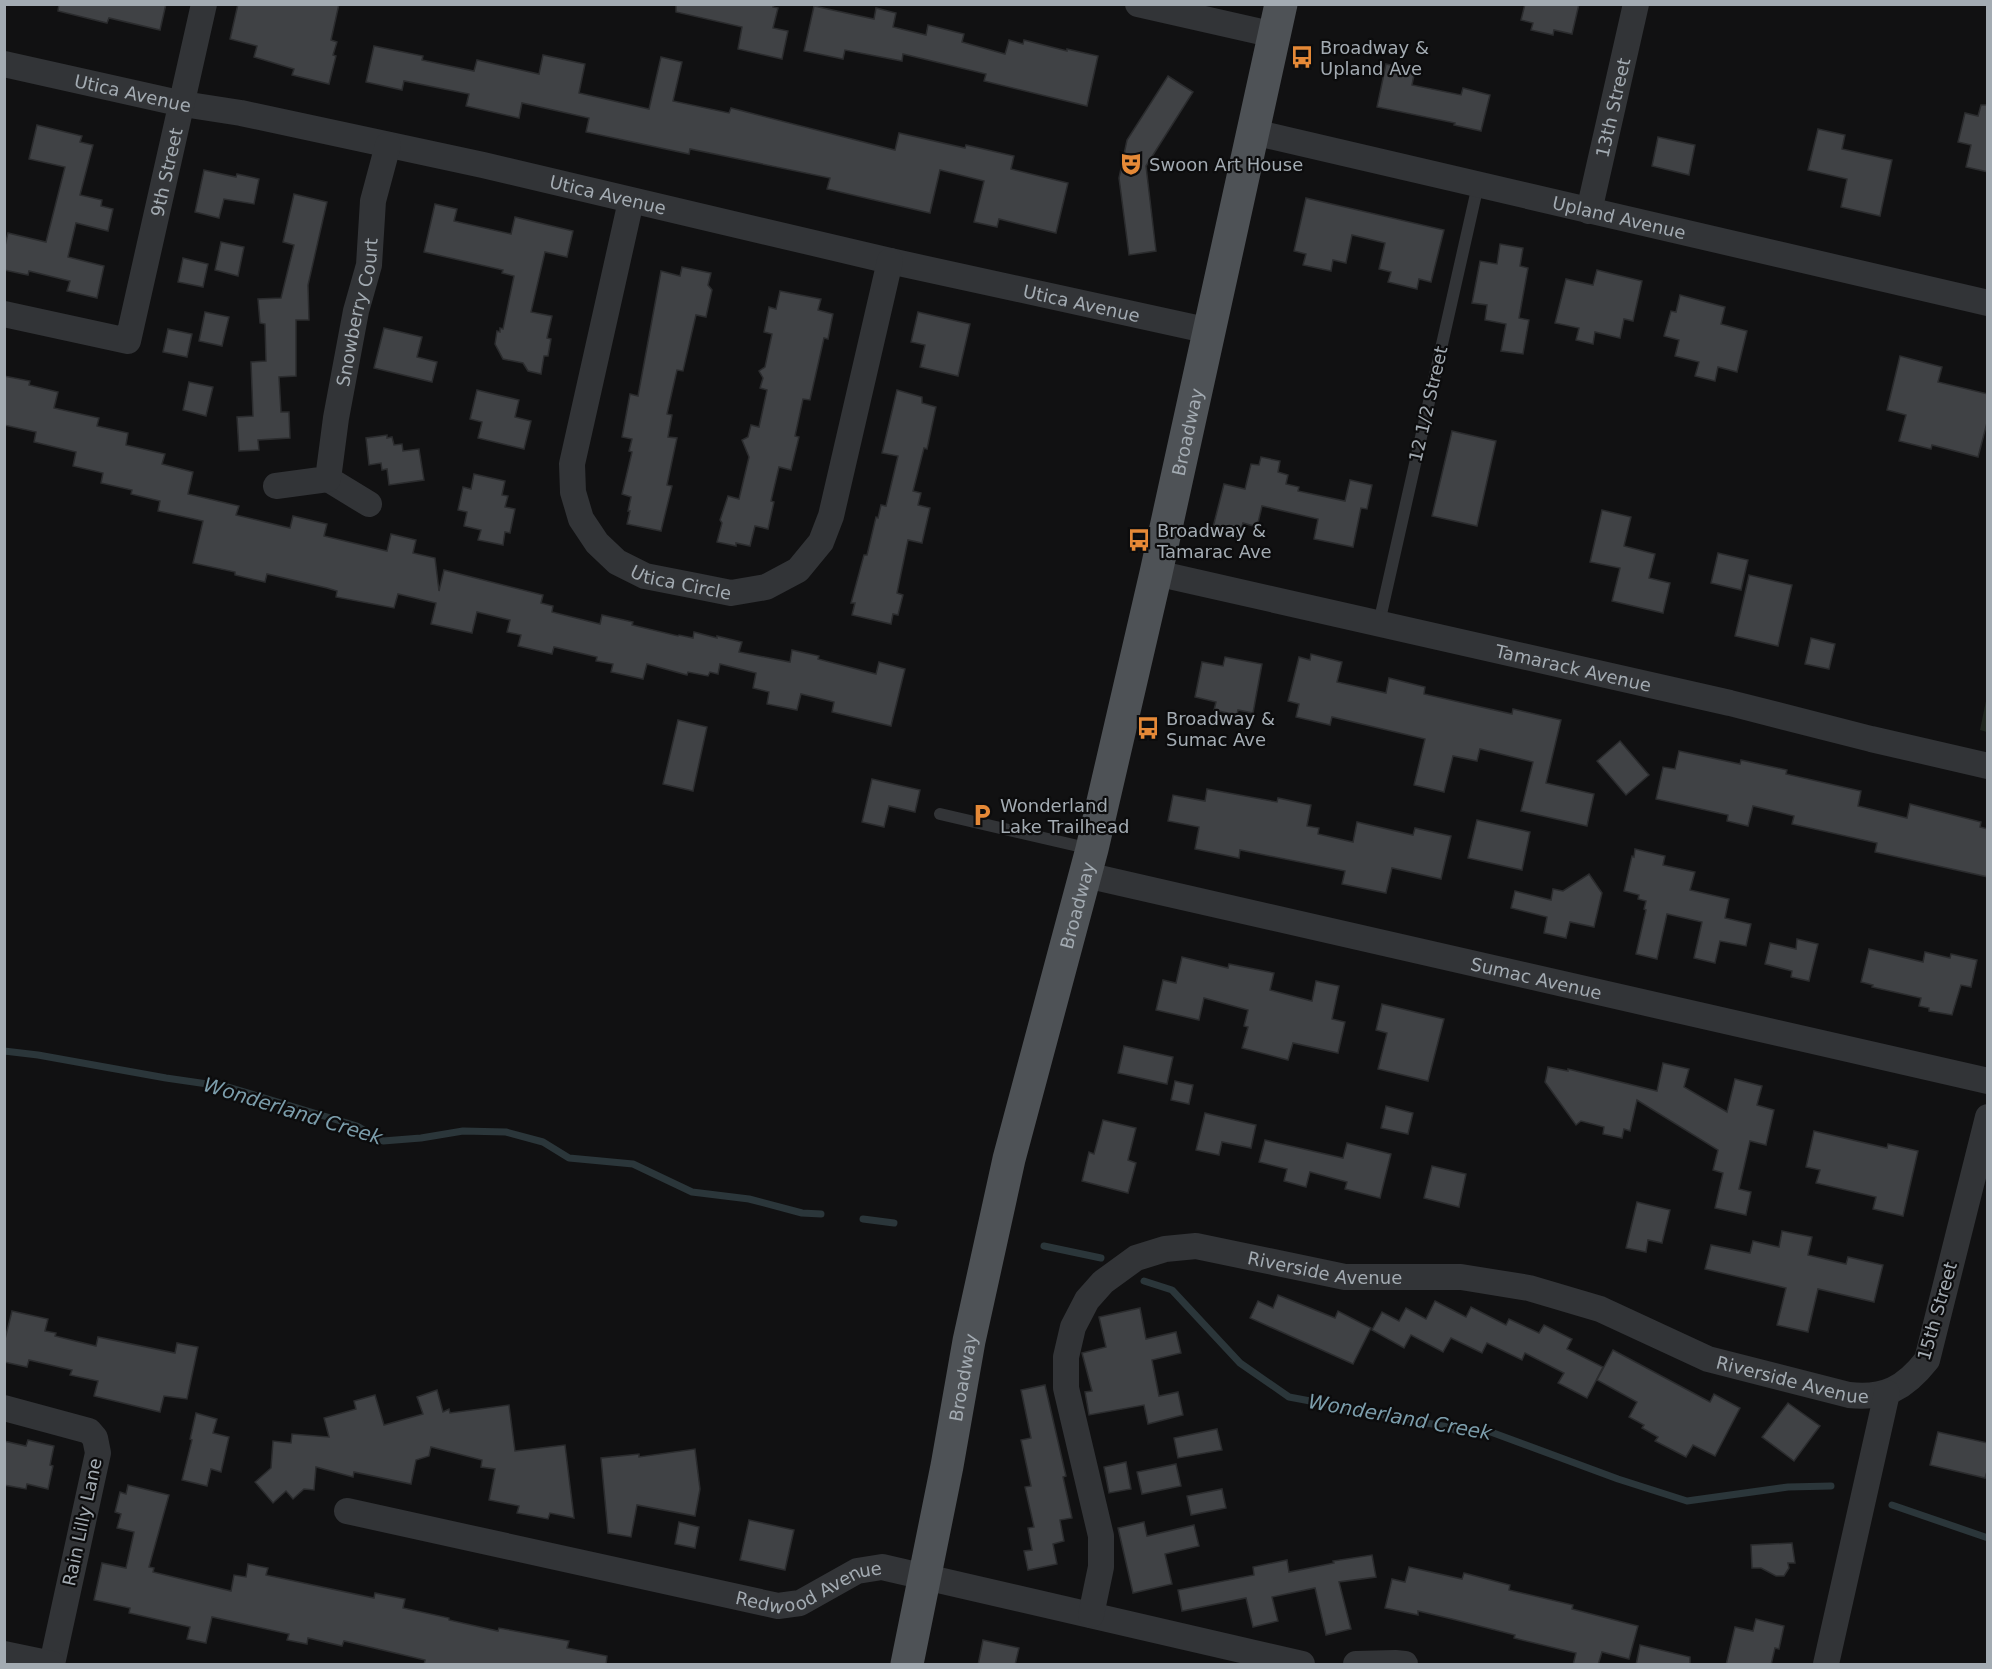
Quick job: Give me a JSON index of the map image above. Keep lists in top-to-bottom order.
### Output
{
  "streets": {
    "main road": ["Broadway"],
    "street": [
      "Utica Avenue",
      "13th Street",
      "9th Street",
      "Upland Avenue",
      "Snowberry Court",
      "Utica Circle",
      "Tamarack Avenue",
      "Sumac Avenue",
      "Riverside Avenue",
      "15th Street",
      "Rain Lilly Lane",
      "Redwood Avenue"
    ],
    "lane": ["12 1/2 Street"]
  },
  "crossings": [
    ["Utica Avenue", "9th Street"],
    ["Utica Avenue", "Snowberry Court"],
    ["Utica Avenue", "Broadway"],
    ["Utica Avenue", "Utica Circle"],
    ["13th Street", "Upland Avenue"],
    ["Upland Avenue", "12 1/2 Street"],
    ["Upland Avenue", "Broadway"],
    ["12 1/2 Street", "Tamarack Avenue"],
    ["Broadway", "Tamarack Avenue"],
    ["Broadway", "Sumac Avenue"],
    ["Broadway", "Redwood Avenue"],
    ["Riverside Avenue", "15th Street"],
    ["Riverside Avenue", "Redwood Avenue"]
  ],
  "water": ["Wonderland Creek"],
  "places": {
    "bus stop": ["Broadway & Upland Ave", "Broadway & Tamarac Ave", "Broadway & Sumac Ave"],
    "theatre": ["Swoon Art House"],
    "parking": ["Wonderland Lake Trailhead"]
  }
}
